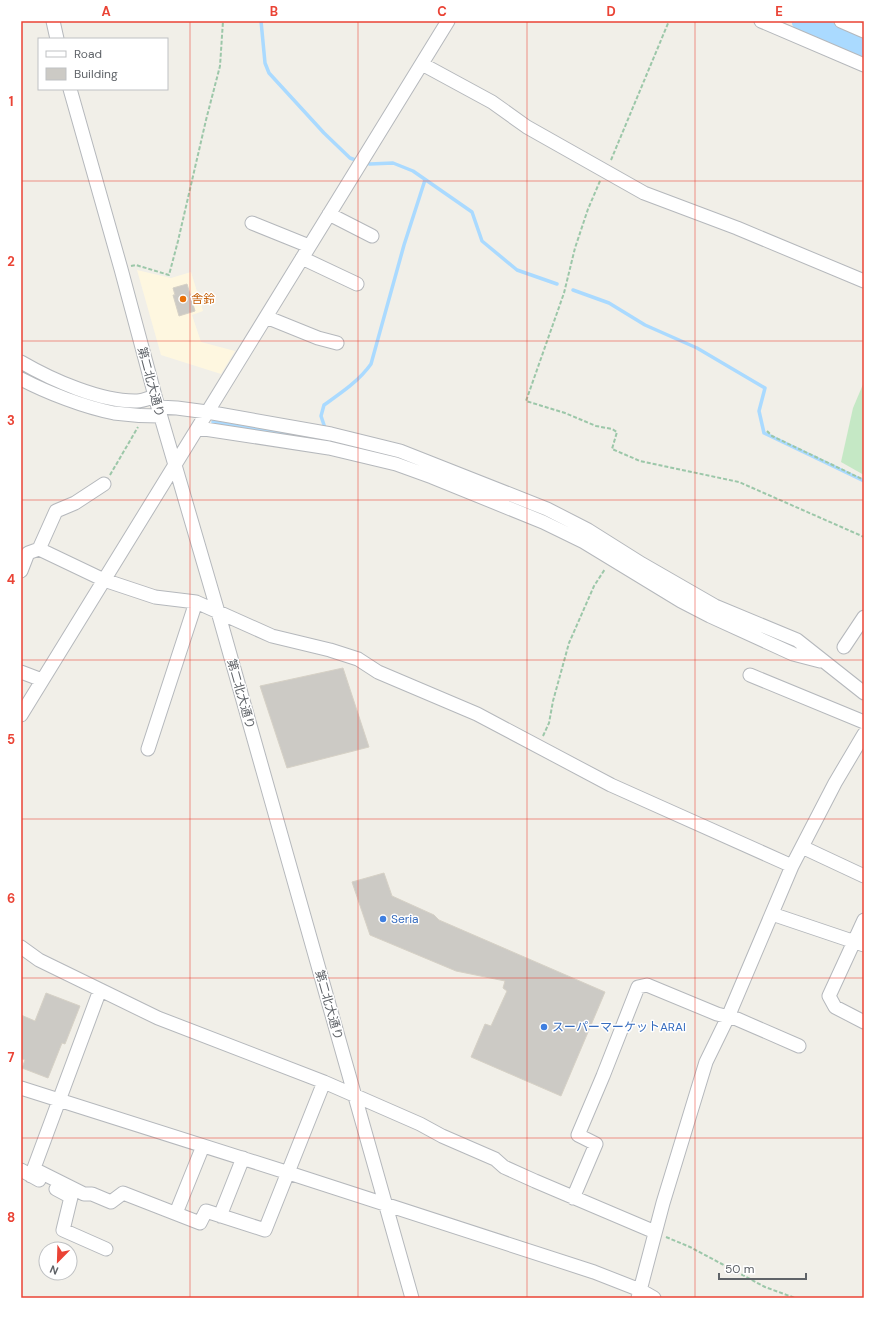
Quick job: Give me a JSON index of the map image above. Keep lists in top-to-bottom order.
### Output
{
  "streets": {
    "street": ["第二北大通り"]
  },
  "places": ["舎鈴", "Seria", "スーパーマーケットARAI"],
  "legend": ["Road", "Building"],
  "scale_bar": "50 m",
  "north": "bottom left",
  "grid": {
    "columns": [
      "A",
      "B",
      "C",
      "D",
      "E"
    ],
    "rows": [
      "1",
      "2",
      "3",
      "4",
      "5",
      "6",
      "7",
      "8"
    ]
  }
}
